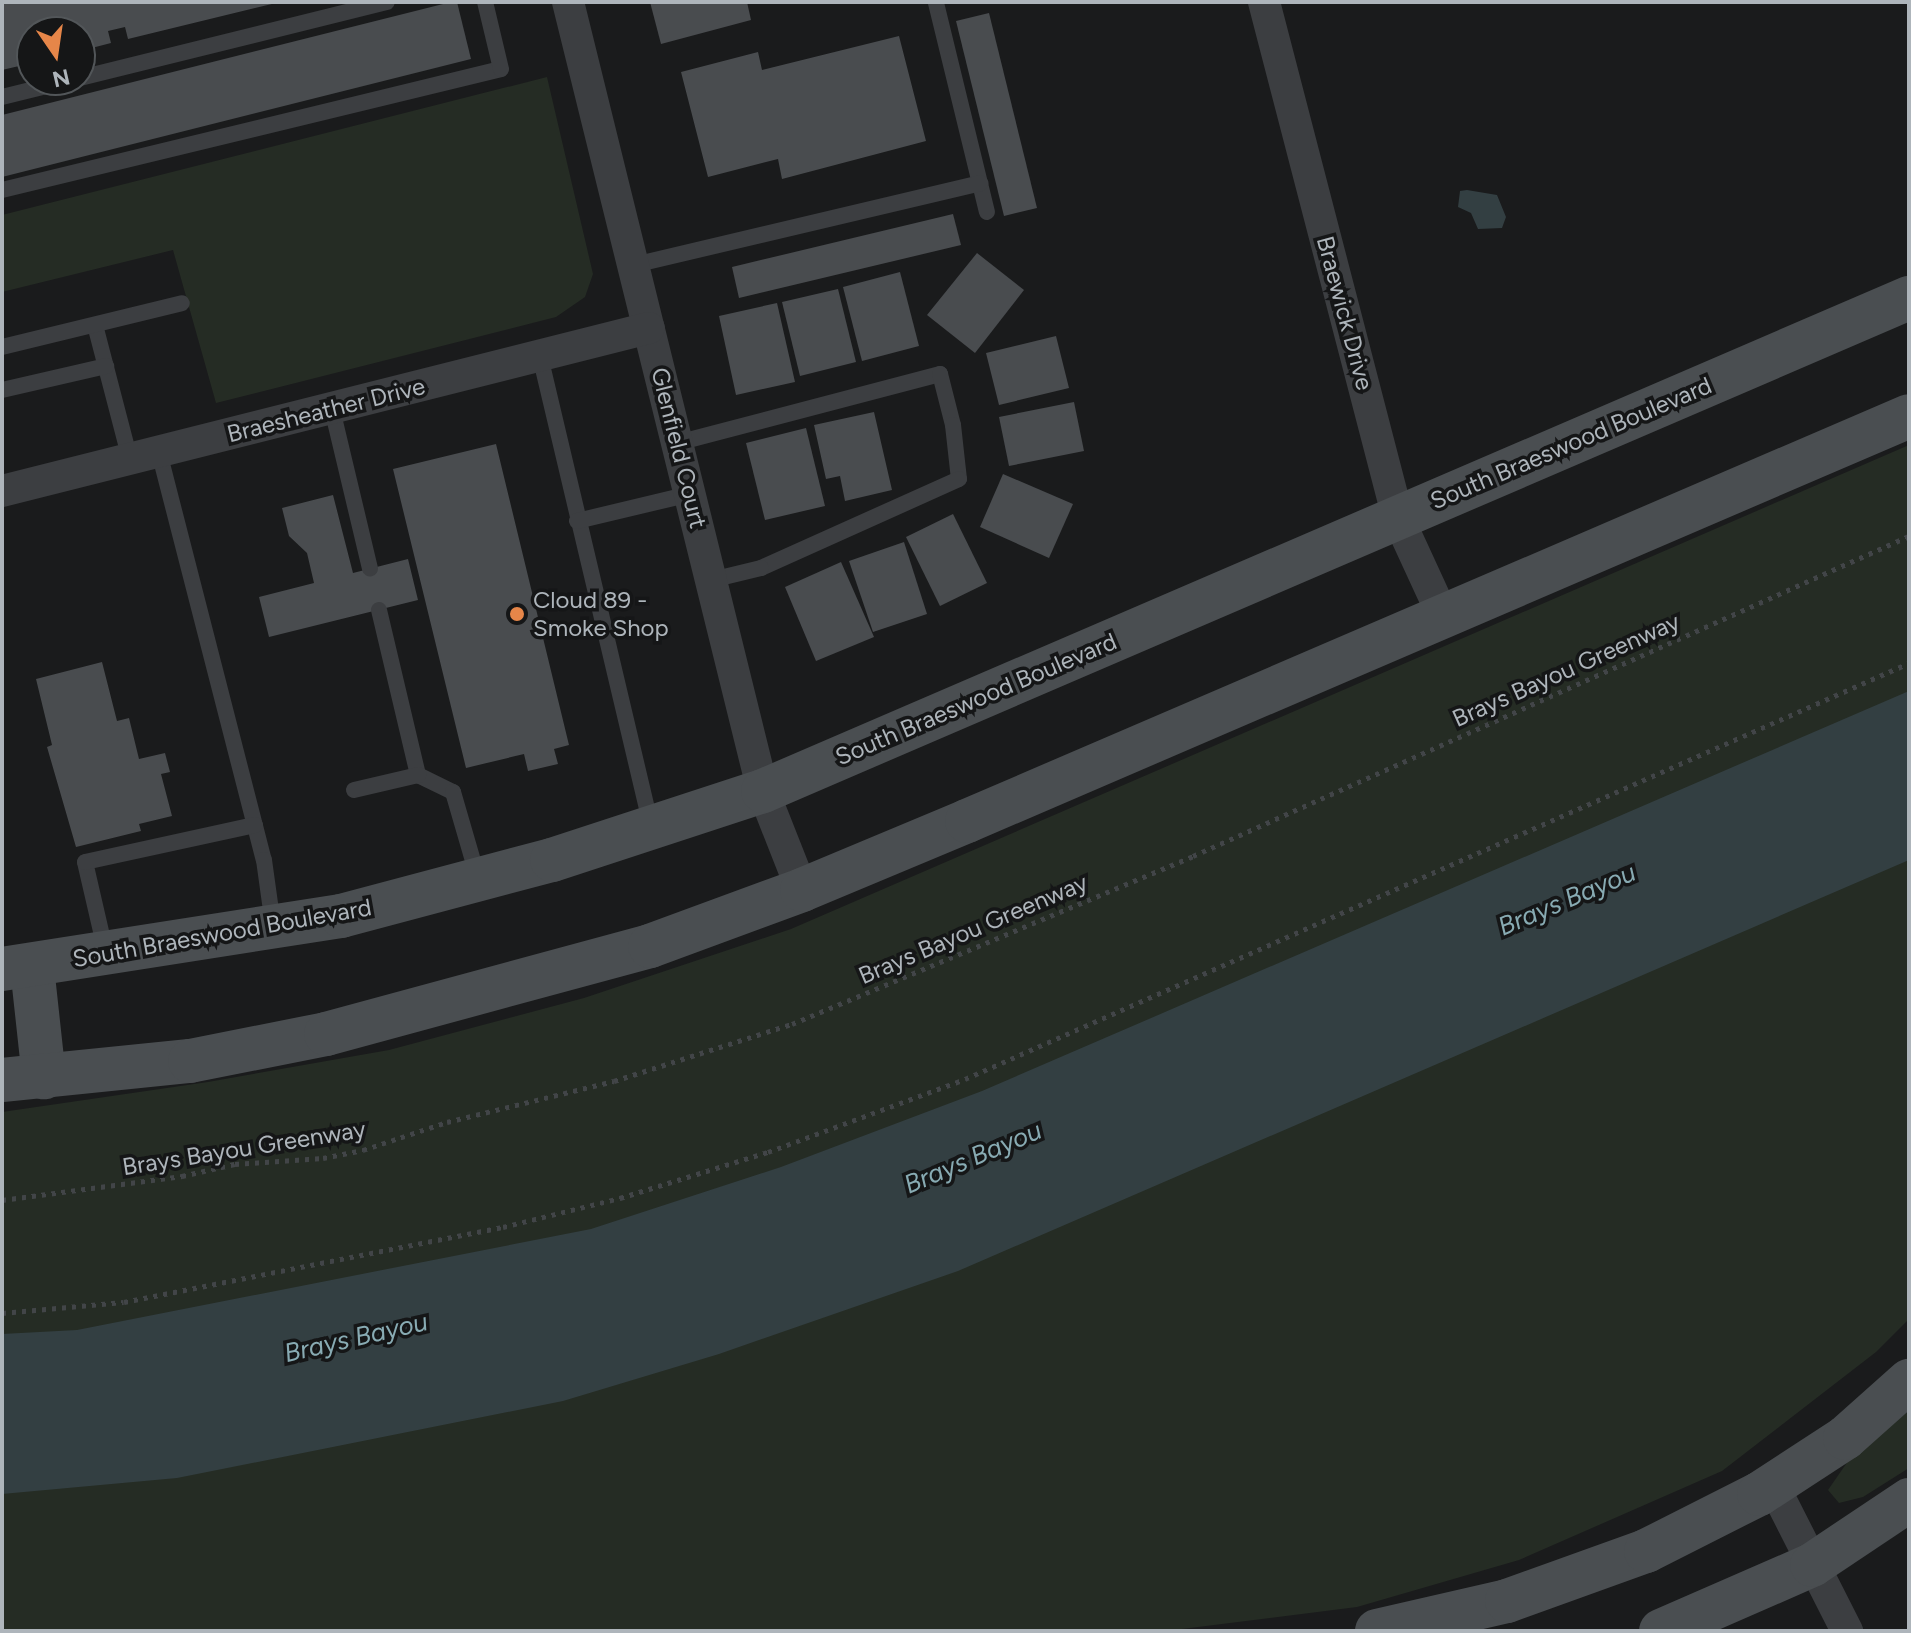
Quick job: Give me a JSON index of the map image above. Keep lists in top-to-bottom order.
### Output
{
  "streets": {
    "main road": ["South Braeswood Boulevard"],
    "street": ["Braewick Drive", "Braesheather Drive", "Glenfield Court"],
    "path": ["Brays Bayou Greenway"]
  },
  "crossings": [
    ["Braewick Drive", "South Braeswood Boulevard"],
    ["Braesheather Drive", "Glenfield Court"],
    ["South Braeswood Boulevard", "Glenfield Court"]
  ],
  "water": ["Brays Bayou"],
  "places": ["Cloud 89 - Smoke Shop"],
  "north": "bottom"
}
